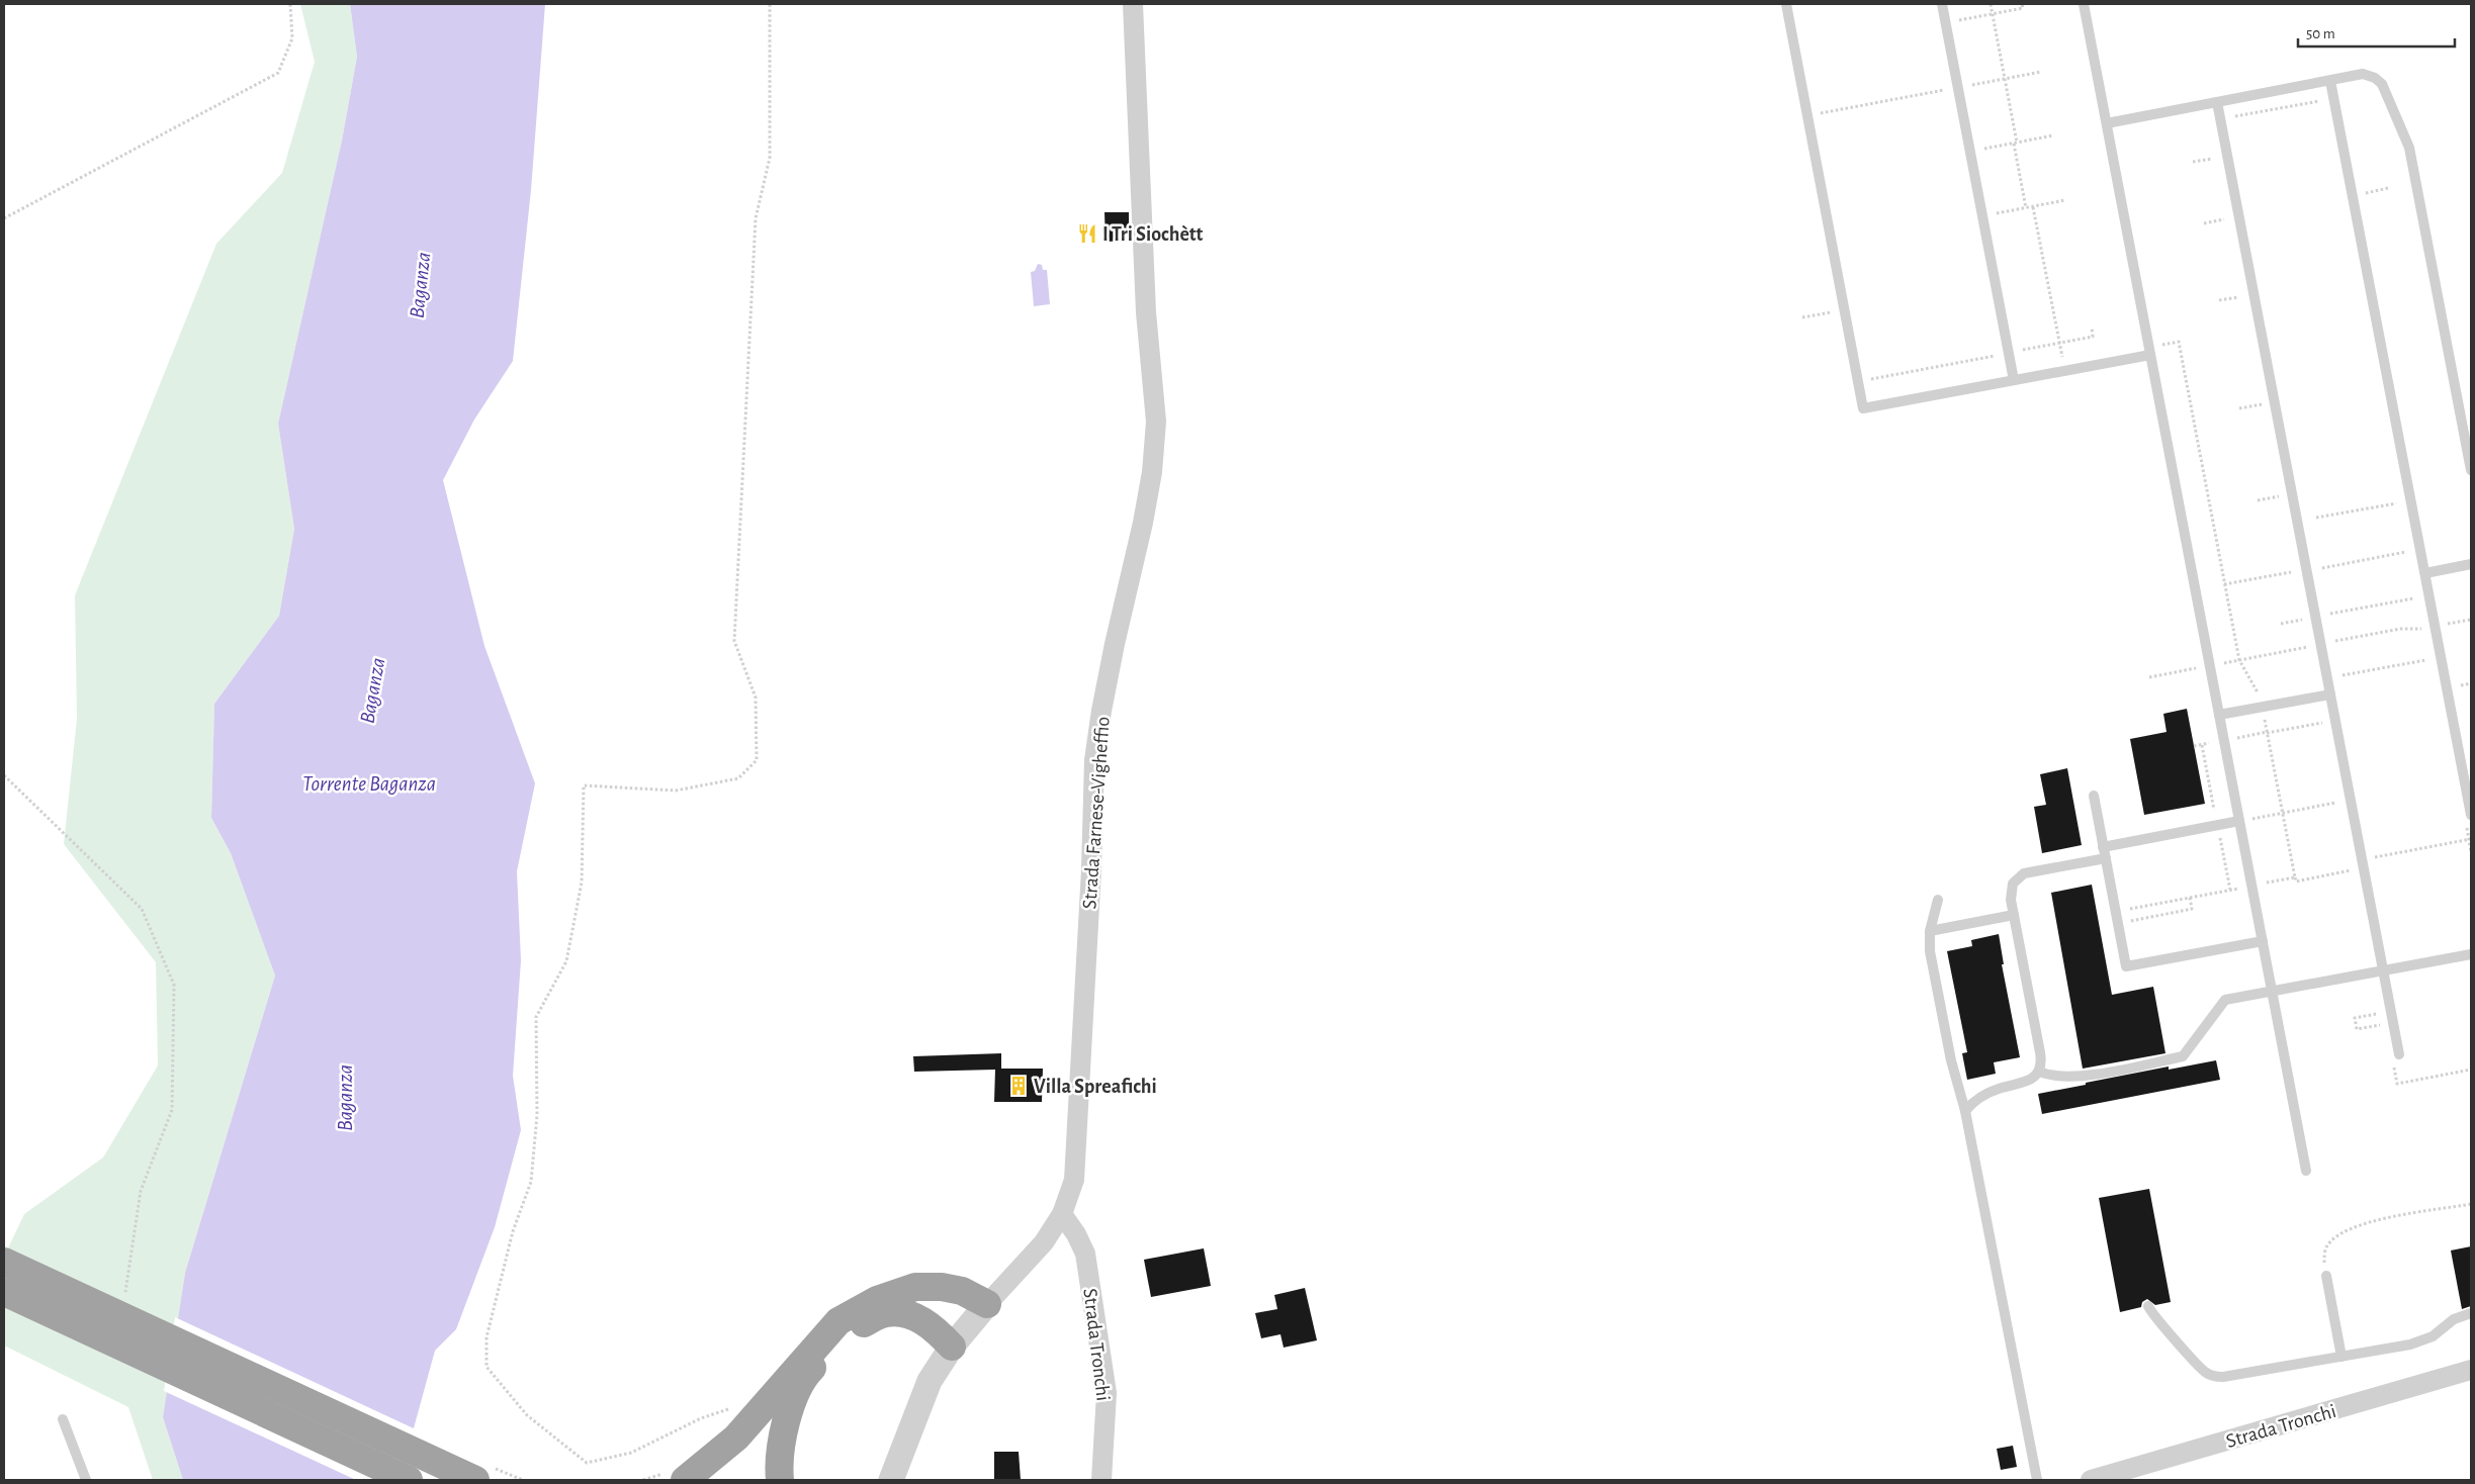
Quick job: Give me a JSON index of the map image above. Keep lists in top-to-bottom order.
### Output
{
  "streets": {
    "street": ["Strada Farnese-Vigheffio", "Strada Tronchi"]
  },
  "crossings": [
    ["Strada Farnese-Vigheffio", "Strada Tronchi"]
  ],
  "water": ["Baganza", "Torrente Baganza"],
  "places": {
    "restaurant": ["I Tri Siochètt"],
    "building": ["Villa Spreafichi"]
  },
  "scale_bar": "50 m"
}
